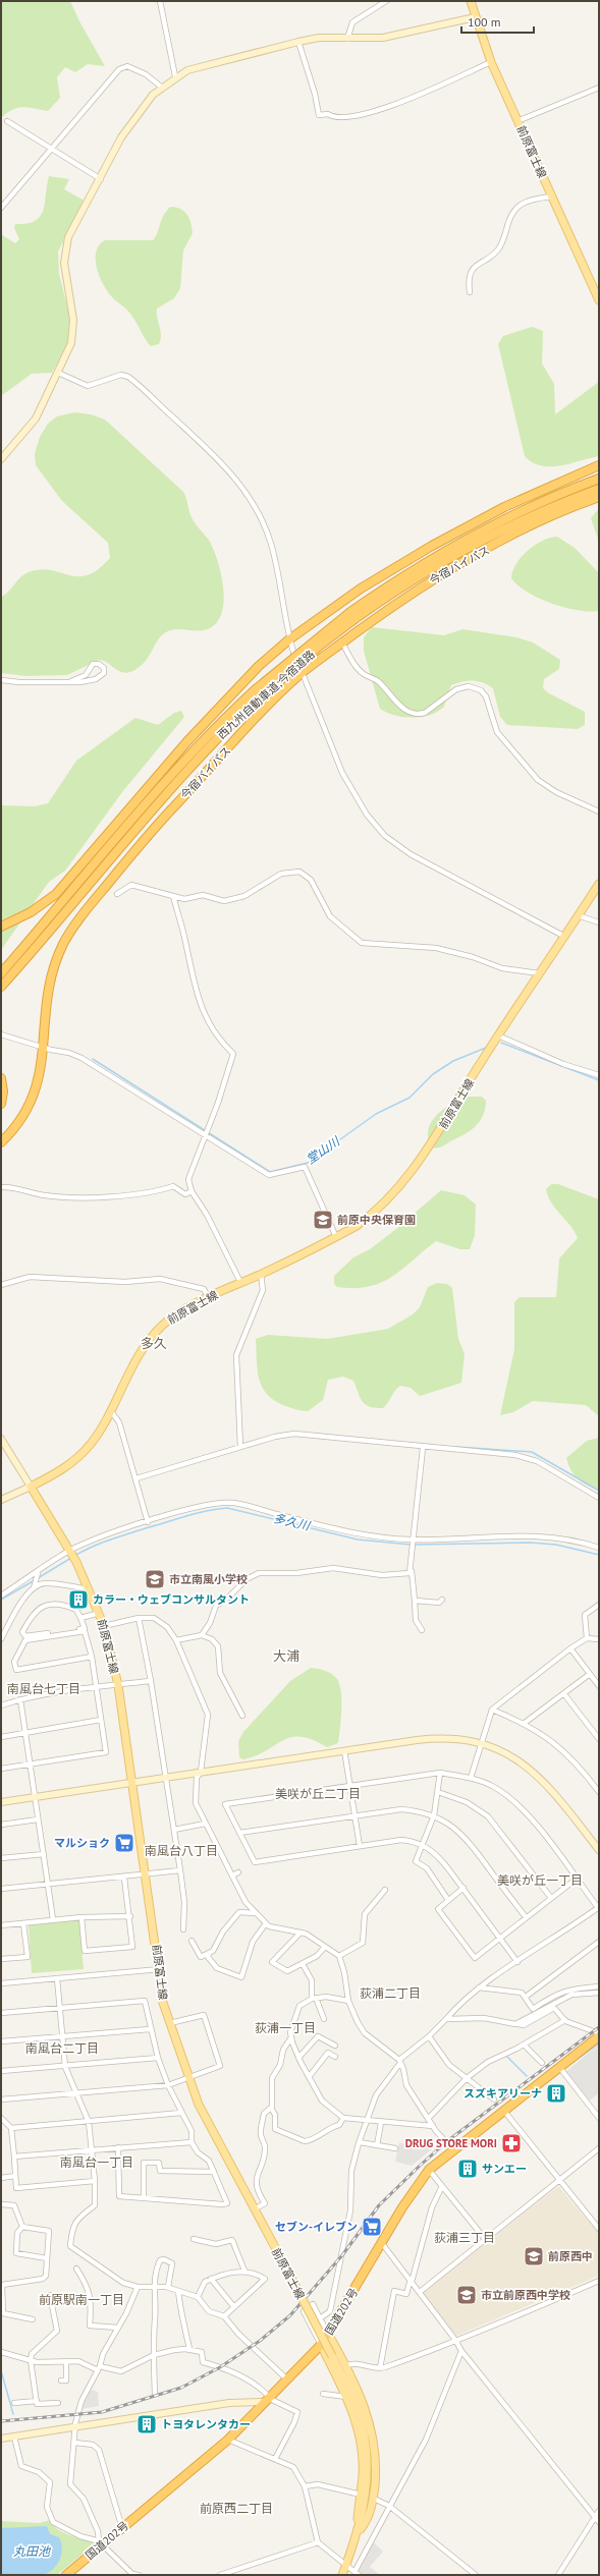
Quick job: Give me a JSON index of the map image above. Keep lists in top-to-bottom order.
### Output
{
  "streets": {
    "highway": ["今宿バイパス", "西九州自動車道;今宿道路", "国道202号"],
    "main road": ["前原富士線"]
  },
  "districts": [
    "多久",
    "大浦",
    "南風台七丁目",
    "美咲が丘二丁目",
    "南風台八丁目",
    "美咲が丘一丁目",
    "荻浦二丁目",
    "荻浦一丁目",
    "南風台二丁目",
    "南風台一丁目",
    "荻浦三丁目",
    "前原駅南一丁目",
    "前原西二丁目"
  ],
  "water": ["堂山川", "多久川", "丸田池"],
  "places": {
    "school or university": [
      "前原中央保育園",
      "市立南風小学校",
      "前原西中",
      "市立前原西中学校"
    ],
    "building": [
      "カラー・ウェブコンサルタント",
      "スズキアリーナ",
      "サンエー",
      "トヨタレンタカー"
    ],
    "supermarket": ["マルショク", "セブン-イレブン"],
    "pharmacy": ["DRUG STORE MORI"]
  },
  "scale_bar": "100 m"
}
